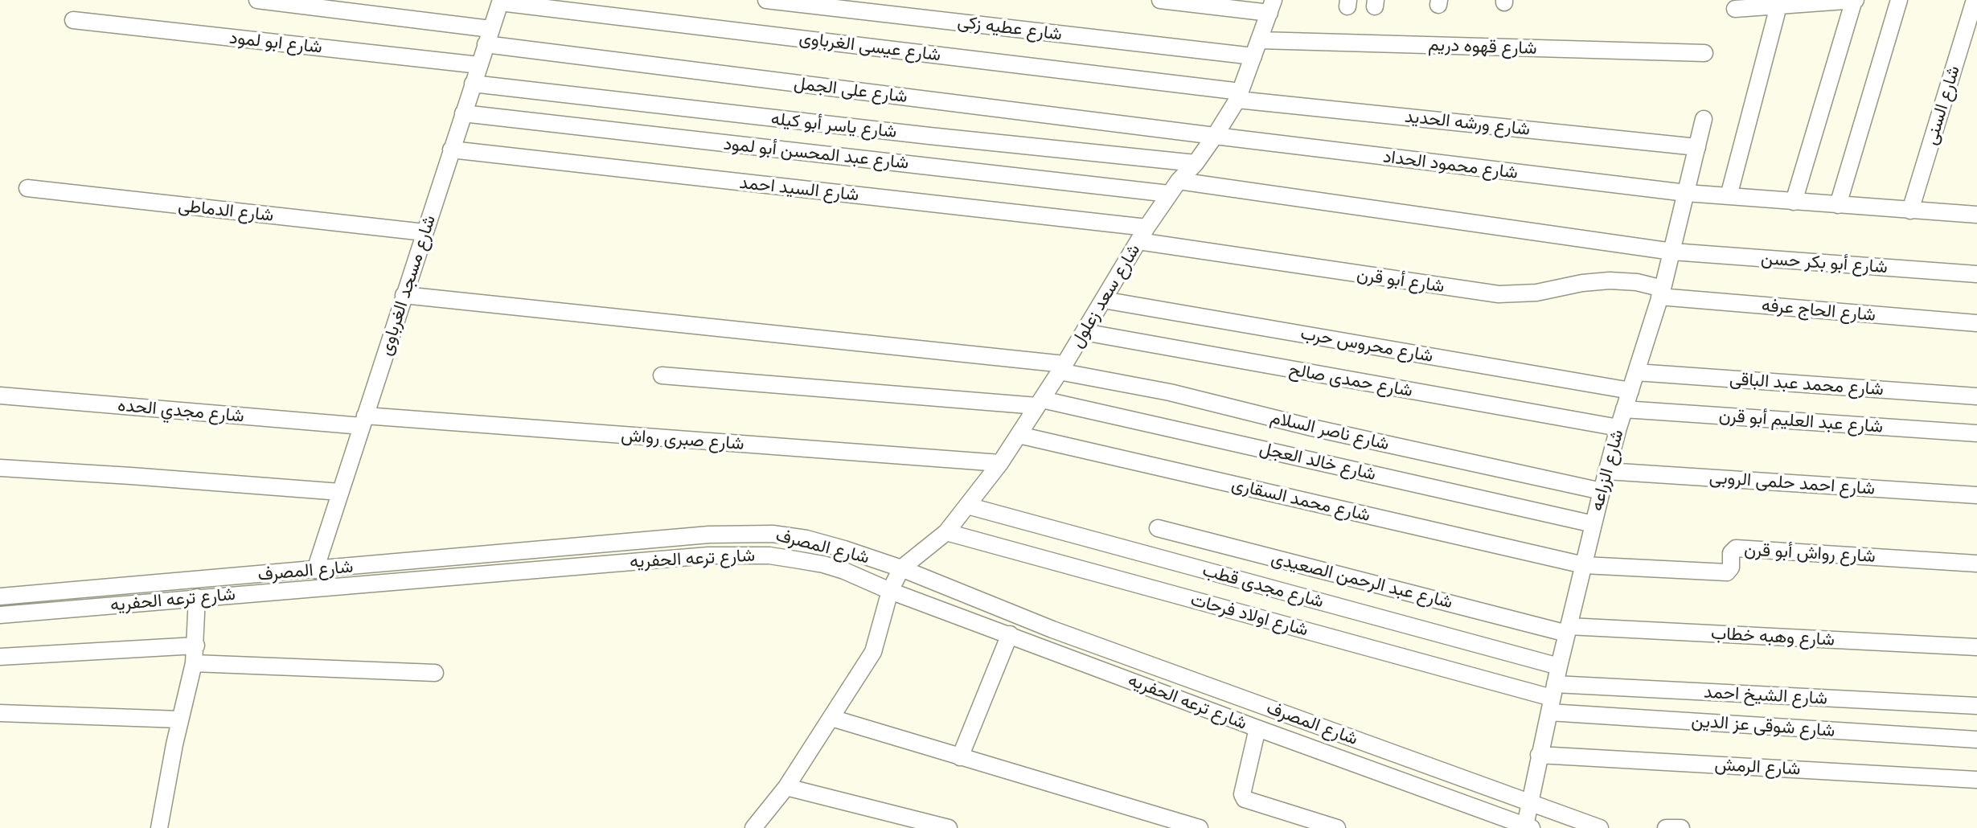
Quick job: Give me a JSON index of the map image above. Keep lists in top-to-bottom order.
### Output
{
  "streets": {
    "street": [
      "شارع عطيه زكى",
      "شارع ابو لمود",
      "شارع عيسى الغرباوى",
      "شارع قهوه دريم",
      "شارع على الجمل",
      "شارع السنى",
      "شارع ورشه الحديد",
      "شارع ياسر أبو كيله",
      "شارع عبد المحسن أبو لمود",
      "شارع محمود الحداد",
      "شارع السيد احمد",
      "شارع الدماطى",
      "شارع أبو بكر حسن",
      "شارع أبو قرن",
      "شارع مسجد الغرباوى",
      "شارع سعد زعلول",
      "شارع الحاج عرفه",
      "شارع محروس حرب",
      "شارع حمدى صالح",
      "شارع محمد عبد الباقى",
      "شارع مجدي الحده",
      "شارع عبد العليم أبو قرن",
      "شارع ناصر السلام",
      "شارع صبرى رواش",
      "شارع خالد العجل",
      "شارع الزراعه",
      "شارع احمد حلمى الروبى",
      "شارع محمد السقارى",
      "شارع المصرف",
      "شارع رواش أبو قرن",
      "شارع ترعه الحفريه",
      "شارع عبد الرحمن الصعيدى",
      "شارع مجدى قطب",
      "شارع اولاد فرحات",
      "شارع وهبه خطاب",
      "شارع الشيخ احمد",
      "شارع شوقى عز الدين",
      "شارع الرمش"
    ]
  },
  "crossings": [
    ["شارع عطيه زكى", "شارع سعد زعلول"],
    ["شارع ابو لمود", "شارع مسجد الغرباوى"],
    ["شارع عيسى الغرباوى", "شارع ورشه الحديد"],
    ["شارع عيسى الغرباوى", "شارع مسجد الغرباوى"],
    ["شارع عيسى الغرباوى", "شارع سعد زعلول"],
    ["شارع قهوه دريم", "شارع سعد زعلول"],
    ["شارع على الجمل", "شارع محمود الحداد"],
    ["شارع على الجمل", "شارع مسجد الغرباوى"],
    ["شارع على الجمل", "شارع سعد زعلول"],
    ["شارع السنى", "شارع محمود الحداد"],
    ["شارع ورشه الحديد", "شارع سعد زعلول"],
    ["شارع ورشه الحديد", "شارع الزراعه"],
    ["شارع ياسر أبو كيله", "شارع مسجد الغرباوى"],
    ["شارع ياسر أبو كيله", "شارع سعد زعلول"],
    ["شارع عبد المحسن أبو لمود", "شارع أبو بكر حسن"],
    ["شارع عبد المحسن أبو لمود", "شارع مسجد الغرباوى"],
    ["شارع عبد المحسن أبو لمود", "شارع سعد زعلول"],
    ["شارع عبد المحسن أبو لمود", "شارع الزراعه"],
    ["شارع محمود الحداد", "شارع سعد زعلول"],
    ["شارع محمود الحداد", "شارع الزراعه"],
    ["شارع السيد احمد", "شارع أبو قرن"],
    ["شارع السيد احمد", "شارع مسجد الغرباوى"],
    ["شارع السيد احمد", "شارع سعد زعلول"],
    ["شارع الدماطى", "شارع مسجد الغرباوى"],
    ["شارع أبو بكر حسن", "شارع الزراعه"],
    ["شارع أبو قرن", "شارع سعد زعلول"],
    ["شارع أبو قرن", "شارع الحاج عرفه"],
    ["شارع أبو قرن", "شارع الزراعه"],
    ["شارع مسجد الغرباوى", "شارع مجدي الحده"],
    ["شارع مسجد الغرباوى", "شارع ناصر السلام"],
    ["شارع مسجد الغرباوى", "شارع صبرى رواش"],
    ["شارع مسجد الغرباوى", "شارع المصرف"],
    ["شارع سعد زعلول", "شارع محروس حرب"],
    ["شارع سعد زعلول", "شارع حمدى صالح"],
    ["شارع سعد زعلول", "شارع ناصر السلام"],
    ["شارع سعد زعلول", "شارع صبرى رواش"],
    ["شارع سعد زعلول", "شارع خالد العجل"],
    ["شارع سعد زعلول", "شارع محمد السقارى"],
    ["شارع سعد زعلول", "شارع المصرف"],
    ["شارع سعد زعلول", "شارع مجدى قطب"],
    ["شارع سعد زعلول", "شارع اولاد فرحات"],
    ["شارع الحاج عرفه", "شارع الزراعه"],
    ["شارع محروس حرب", "شارع الزراعه"],
    ["شارع حمدى صالح", "شارع الزراعه"],
    ["شارع محمد عبد الباقى", "شارع الزراعه"],
    ["شارع مجدي الحده", "شارع صبرى رواش"],
    ["شارع عبد العليم أبو قرن", "شارع الزراعه"],
    ["شارع ناصر السلام", "شارع الزراعه"],
    ["شارع خالد العجل", "شارع الزراعه"],
    ["شارع الزراعه", "شارع احمد حلمى الروبى"],
    ["شارع الزراعه", "شارع محمد السقارى"],
    ["شارع الزراعه", "شارع المصرف"],
    ["شارع الزراعه", "شارع رواش أبو قرن"],
    ["شارع الزراعه", "شارع ترعه الحفريه"],
    ["شارع الزراعه", "شارع عبد الرحمن الصعيدى"],
    ["شارع الزراعه", "شارع مجدى قطب"],
    ["شارع الزراعه", "شارع اولاد فرحات"],
    ["شارع الزراعه", "شارع وهبه خطاب"],
    ["شارع الزراعه", "شارع الشيخ احمد"],
    ["شارع الزراعه", "شارع شوقى عز الدين"],
    ["شارع الزراعه", "شارع الرمش"],
    ["شارع محمد السقارى", "شارع رواش أبو قرن"],
    ["شارع عبد الرحمن الصعيدى", "شارع وهبه خطاب"],
    ["شارع اولاد فرحات", "شارع الشيخ احمد"],
    ["شارع اولاد فرحات", "شارع شوقى عز الدين"],
    ["شارع الشيخ احمد", "شارع شوقى عز الدين"]
  ]
}
